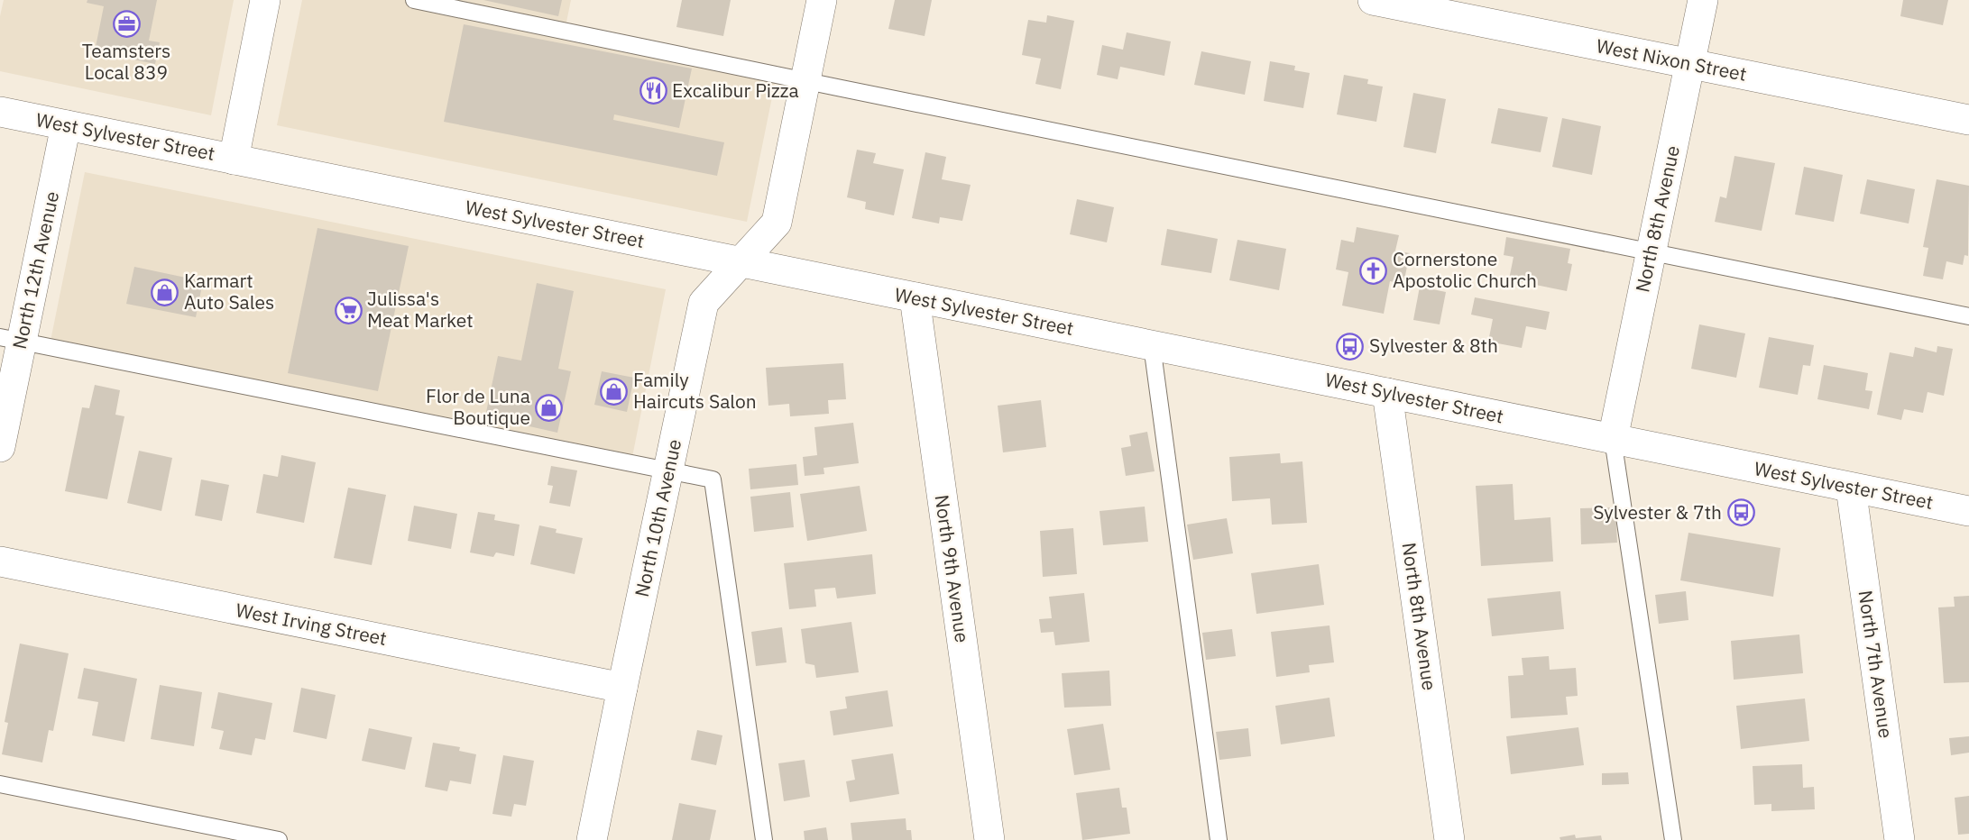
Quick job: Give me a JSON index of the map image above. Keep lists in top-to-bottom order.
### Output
{
  "streets": {
    "street": [
      "West Nixon Street",
      "West Sylvester Street",
      "North 8th Avenue",
      "North 12th Avenue",
      "North 10th Avenue",
      "North 9th Avenue",
      "West Irving Street",
      "North 7th Avenue"
    ]
  },
  "crossings": [
    ["West Nixon Street", "North 8th Avenue"],
    ["West Sylvester Street", "North 8th Avenue"],
    ["West Sylvester Street", "North 12th Avenue"],
    ["West Sylvester Street", "North 10th Avenue"],
    ["West Sylvester Street", "North 9th Avenue"],
    ["West Sylvester Street", "North 7th Avenue"],
    ["North 10th Avenue", "West Irving Street"]
  ],
  "places": {
    "office": ["Teamsters Local 839"],
    "restaurant": ["Excalibur Pizza"],
    "church": ["Cornerstone Apostolic Church"],
    "shop": ["Karmart Auto Sales", "Family Haircuts Salon", "Flor de Luna Boutique"],
    "supermarket": ["Julissa's Meat Market"],
    "bus stop": ["Sylvester & 8th", "Sylvester & 7th"]
  }
}
